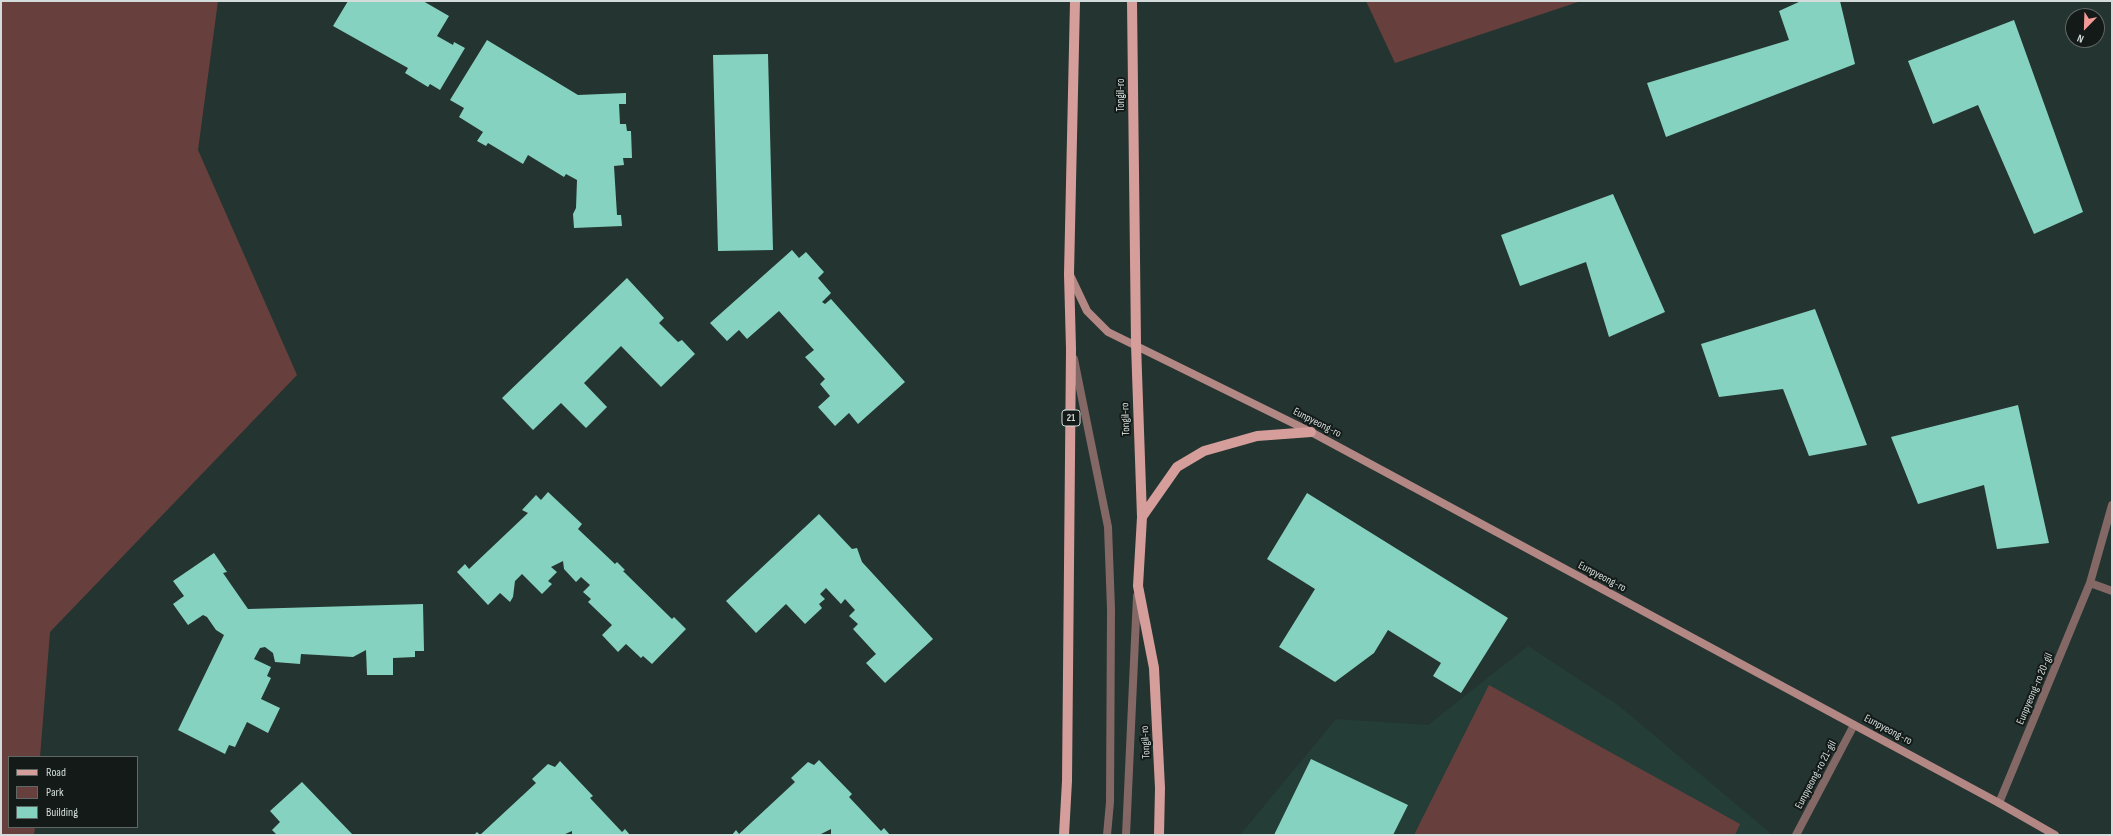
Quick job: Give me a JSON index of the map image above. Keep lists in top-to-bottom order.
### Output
{
  "streets": {
    "main road": ["Tongil-ro", "21", "Eunpyeong-ro"],
    "street": ["Eunpyeong-ro 20-gil", "Eunpyeong-ro 21-gil"]
  },
  "crossings": [
    ["Tongil-ro", "Eunpyeong-ro"],
    ["21", "Eunpyeong-ro"],
    ["Eunpyeong-ro", "Eunpyeong-ro 20-gil"],
    ["Eunpyeong-ro", "Eunpyeong-ro 21-gil"]
  ],
  "legend": ["Road", "Park", "Building"],
  "north": "bottom left"
}
